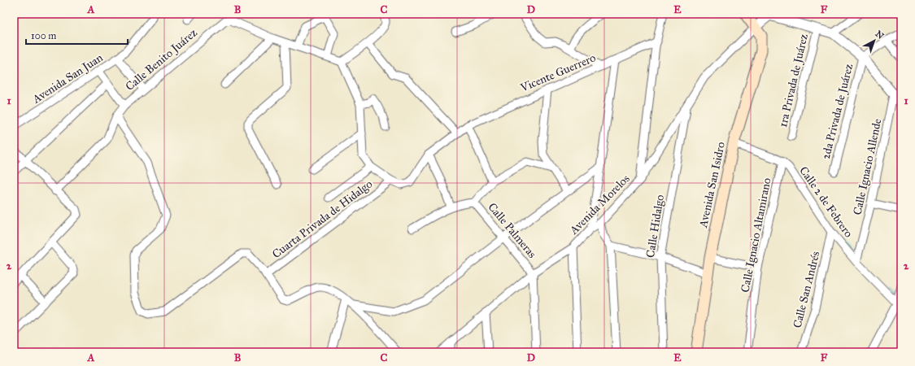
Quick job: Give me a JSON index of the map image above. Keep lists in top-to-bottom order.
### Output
{
  "streets": {
    "main road": ["Avenida San Isidro"],
    "street": [
      "Calle Benito Juárez",
      "Vicente Guerrero",
      "Avenida San Juan",
      "1ra Privada de Juárez",
      "2da Privada de Juárez",
      "Calle Ignacio Allende",
      "Calle 2 de Febrero",
      "Avenida Morelos",
      "Cuarta Privada de Hidalgo",
      "Calle Hidalgo",
      "Calle Palmeras",
      "Calle Ignacio Altamirano",
      "Calle San Andrés"
    ]
  },
  "crossings": [
    ["Vicente Guerrero", "Cuarta Privada de Hidalgo"],
    ["Calle Ignacio Allende", "Calle 2 de Febrero"],
    ["Avenida San Isidro", "Calle 2 de Febrero"],
    ["Avenida San Isidro", "Avenida Morelos"],
    ["Calle 2 de Febrero", "Calle Ignacio Altamirano"],
    ["Calle 2 de Febrero", "Calle San Andrés"],
    ["Avenida Morelos", "Calle Hidalgo"],
    ["Avenida Morelos", "Calle Palmeras"]
  ],
  "scale_bar": "100 m",
  "north": "top right",
  "grid": {
    "columns": [
      "A",
      "B",
      "C",
      "D",
      "E",
      "F"
    ],
    "rows": ["1", "2"]
  }
}
